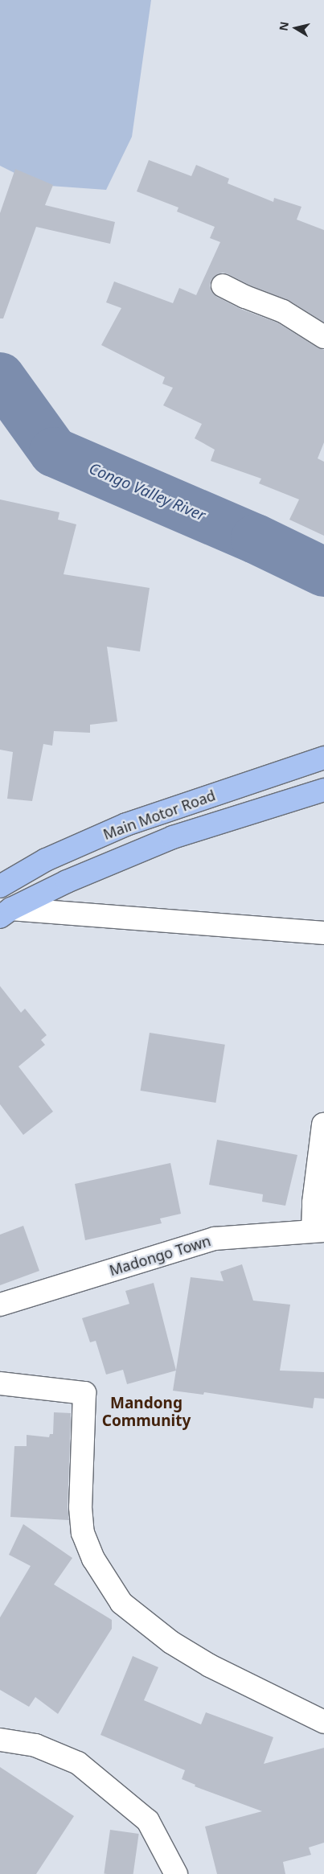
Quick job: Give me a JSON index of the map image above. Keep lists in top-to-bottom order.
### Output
{
  "streets": {
    "main road": ["Main Motor Road"],
    "street": ["Madongo Town"]
  },
  "districts": ["Mandong Community"],
  "water": ["Congo Valley River"],
  "north": "left"
}
